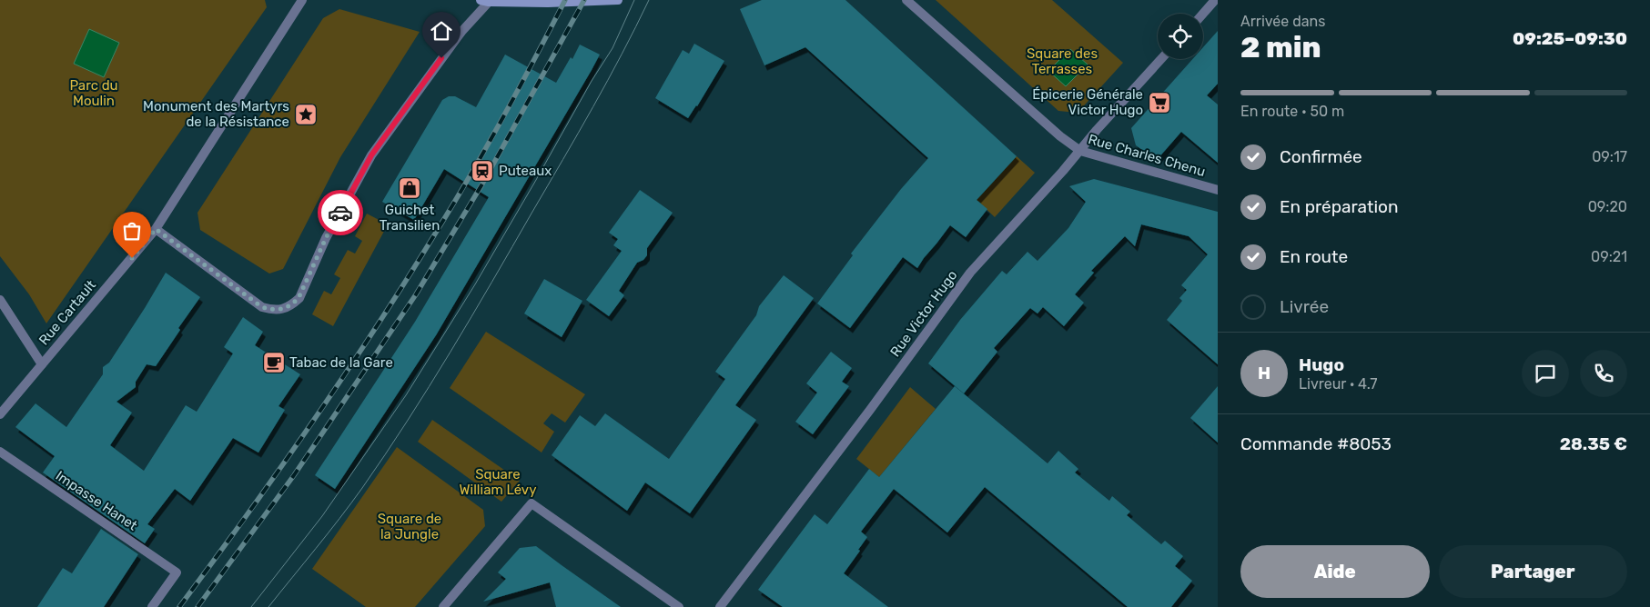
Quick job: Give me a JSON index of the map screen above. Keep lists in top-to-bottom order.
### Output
{
  "streets": {
    "street": [
      "Rue Charles Chenu",
      "Rue Cartault",
      "Rue Victor Hugo",
      "Impasse Hanet"
    ]
  },
  "crossings": [
    ["Rue Charles Chenu", "Rue Victor Hugo"]
  ],
  "parks": [
    "Square des Terrasses",
    "Parc du Moulin",
    "Square William Lévy",
    "Square de la Jungle"
  ],
  "places": {
    "supermarket": ["Épicerie Générale Victor Hugo"],
    "place": ["Monument des Martyrs de la Résistance"],
    "station": ["Puteaux"],
    "shop": ["Guichet Transilien"],
    "cafe": ["Tabac de la Gare"]
  },
  "page": {
    "heading": ["2 min", "Arrivée dans", "09:25–09:30"],
    "panel": [
      "Hugo",
      "Livreur · 4.7",
      "Commande #8053",
      "28.35 €"
    ],
    "bar": "En route · 50 m",
    "list": [
      ["Confirmée", "09:17"],
      ["En préparation", "09:20"],
      ["En route", "09:21"],
      "Livrée"
    ],
    "round": "H",
    "buttons": ["Aide", "Partager"]
  }
}
